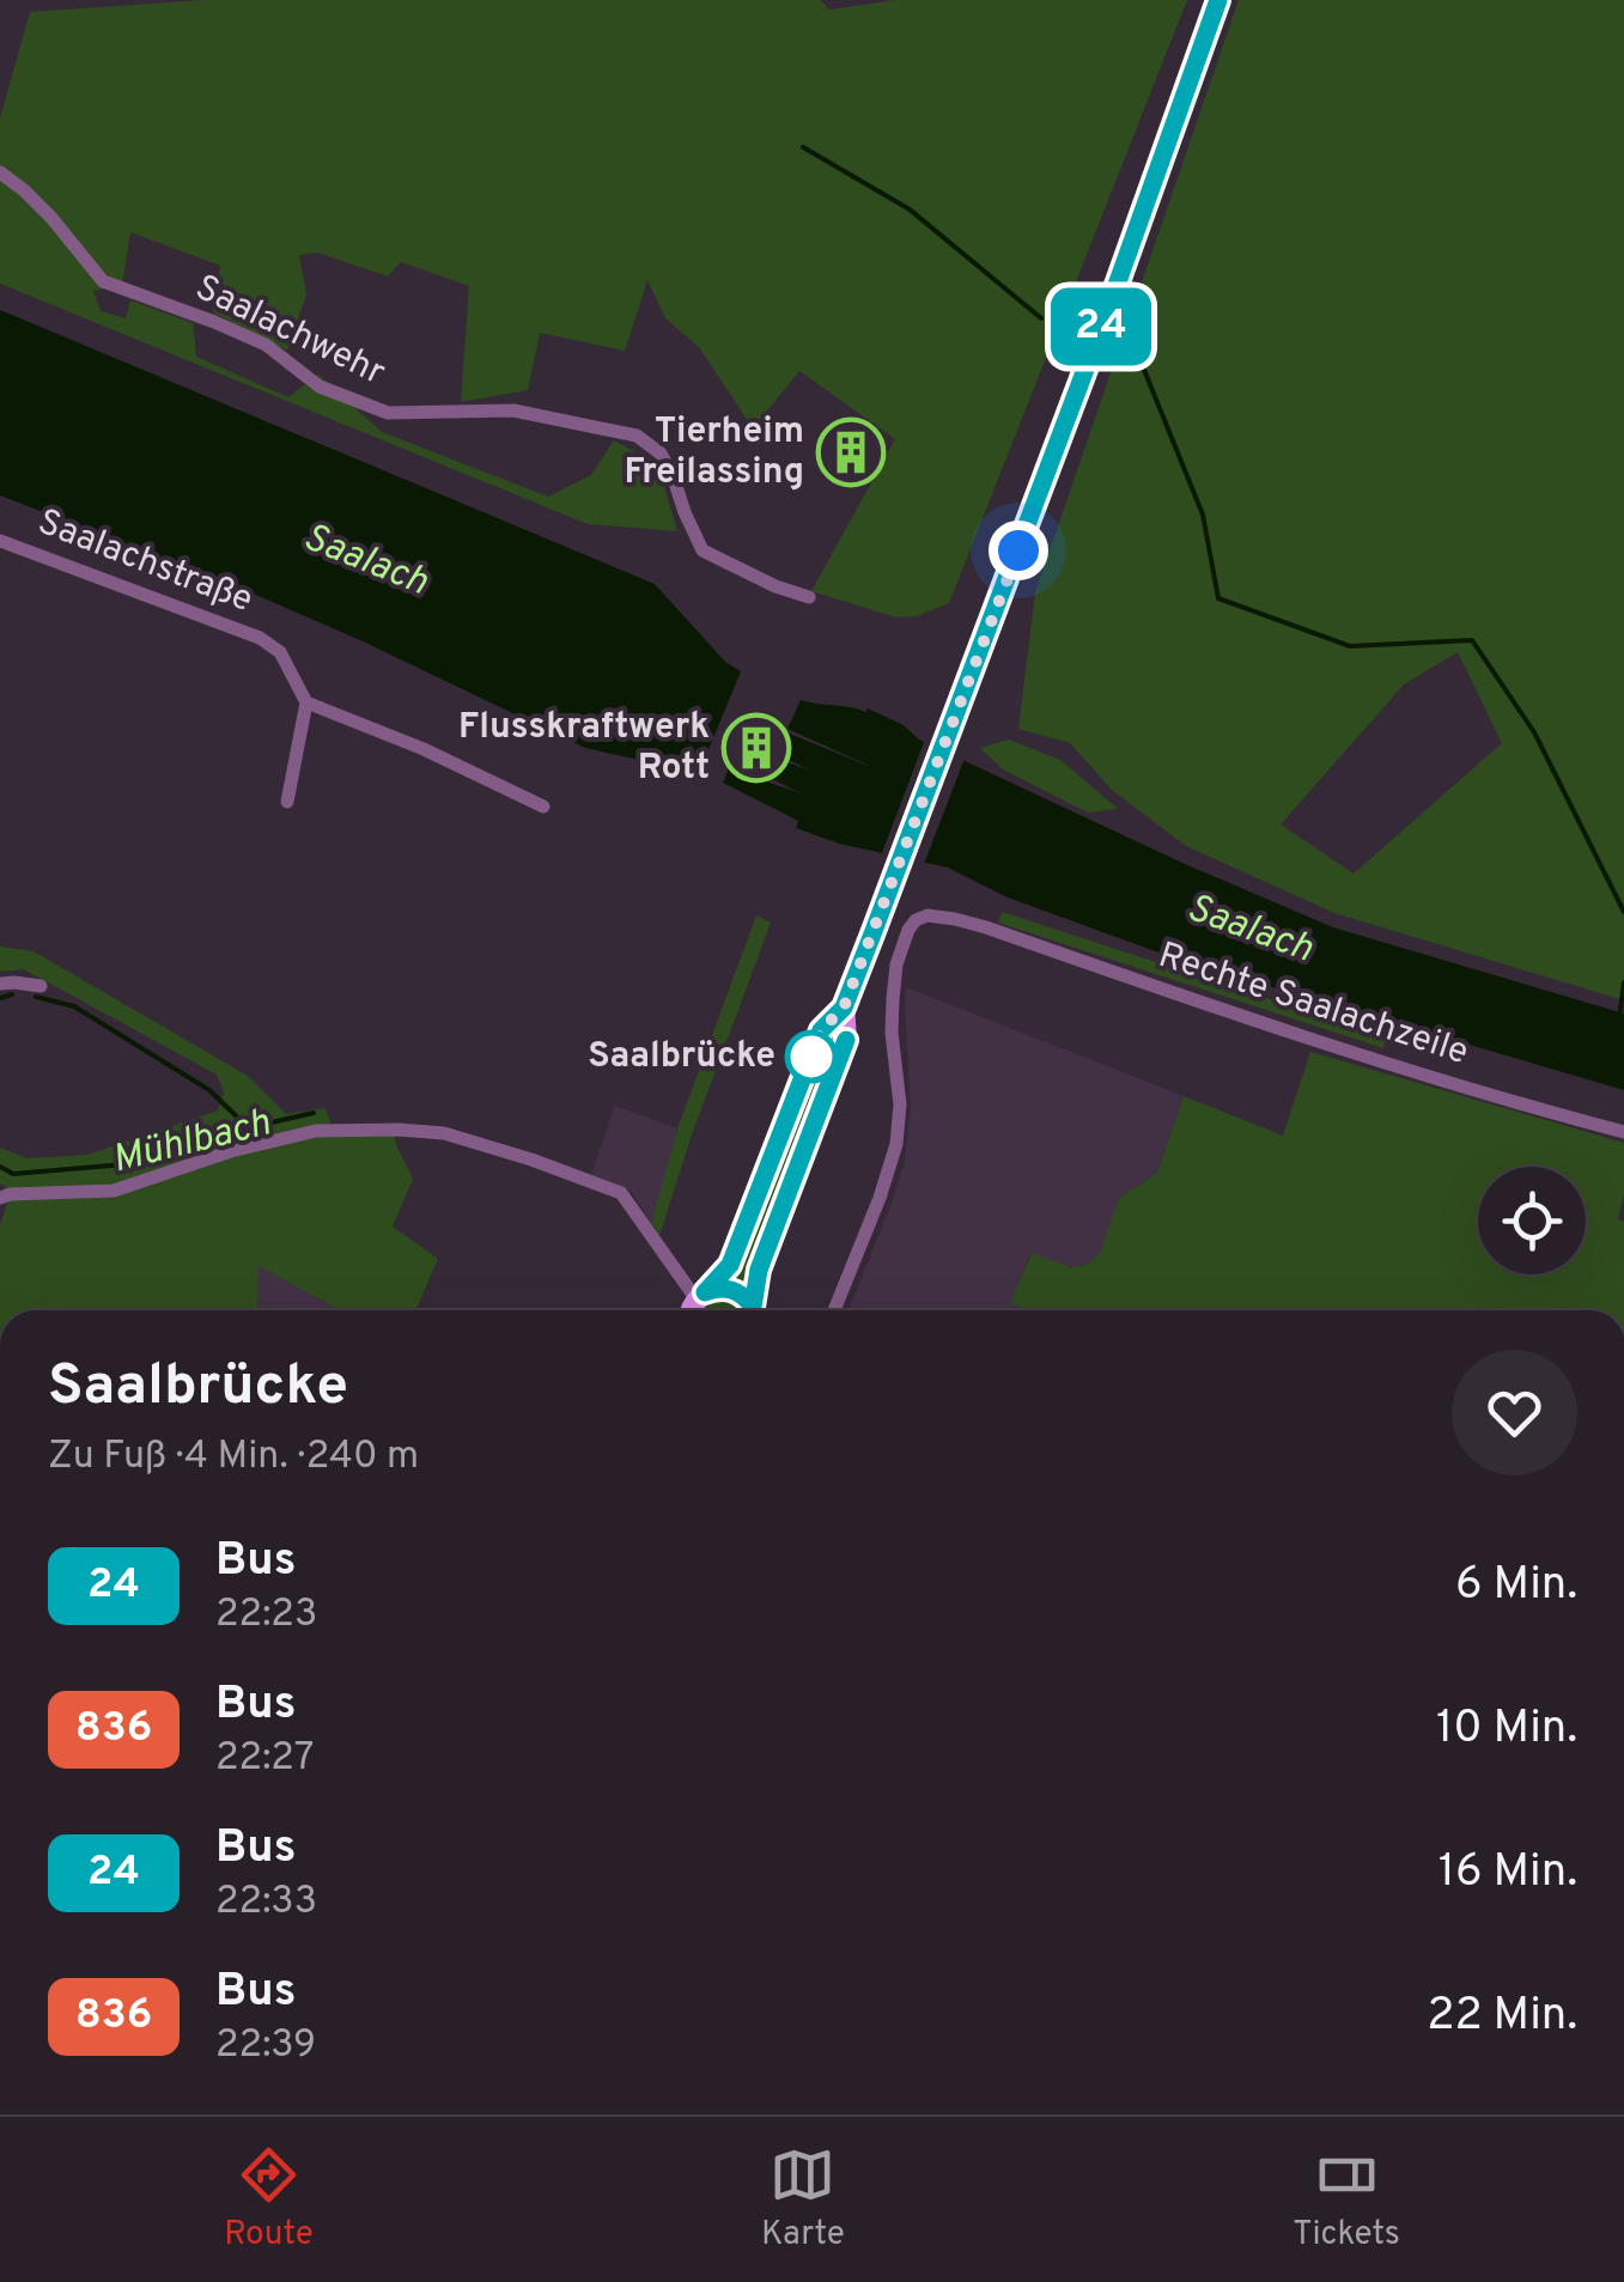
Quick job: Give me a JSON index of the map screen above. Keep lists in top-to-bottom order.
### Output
{
  "streets": {
    "street": ["Saalachwehr", "Saalachstraße", "Rechte Saalachzeile"]
  },
  "water": ["Saalach", "Mühlbach"],
  "places": {
    "building": ["Tierheim Freilassing", "Flusskraftwerk Rott"],
    "other": ["Saalbrücke"]
  },
  "lines": ["bus line 24"],
  "page": {
    "on_map": "24",
    "heading": ["Saalbrücke", "Zu Fuß · 4 Min. · 240 m"],
    "list": [
      {
        "mark": "24",
        "name": "Bus",
        "note": "22:23",
        "value": "6 Min."
      },
      {
        "mark": "836",
        "name": "Bus",
        "note": "22:27",
        "value": "10 Min."
      },
      {
        "mark": "24",
        "name": "Bus",
        "note": "22:33",
        "value": "16 Min."
      },
      {
        "mark": "836",
        "name": "Bus",
        "note": "22:39",
        "value": "22 Min."
      }
    ],
    "tabs": ["Route", "Karte", "Tickets"]
  }
}
